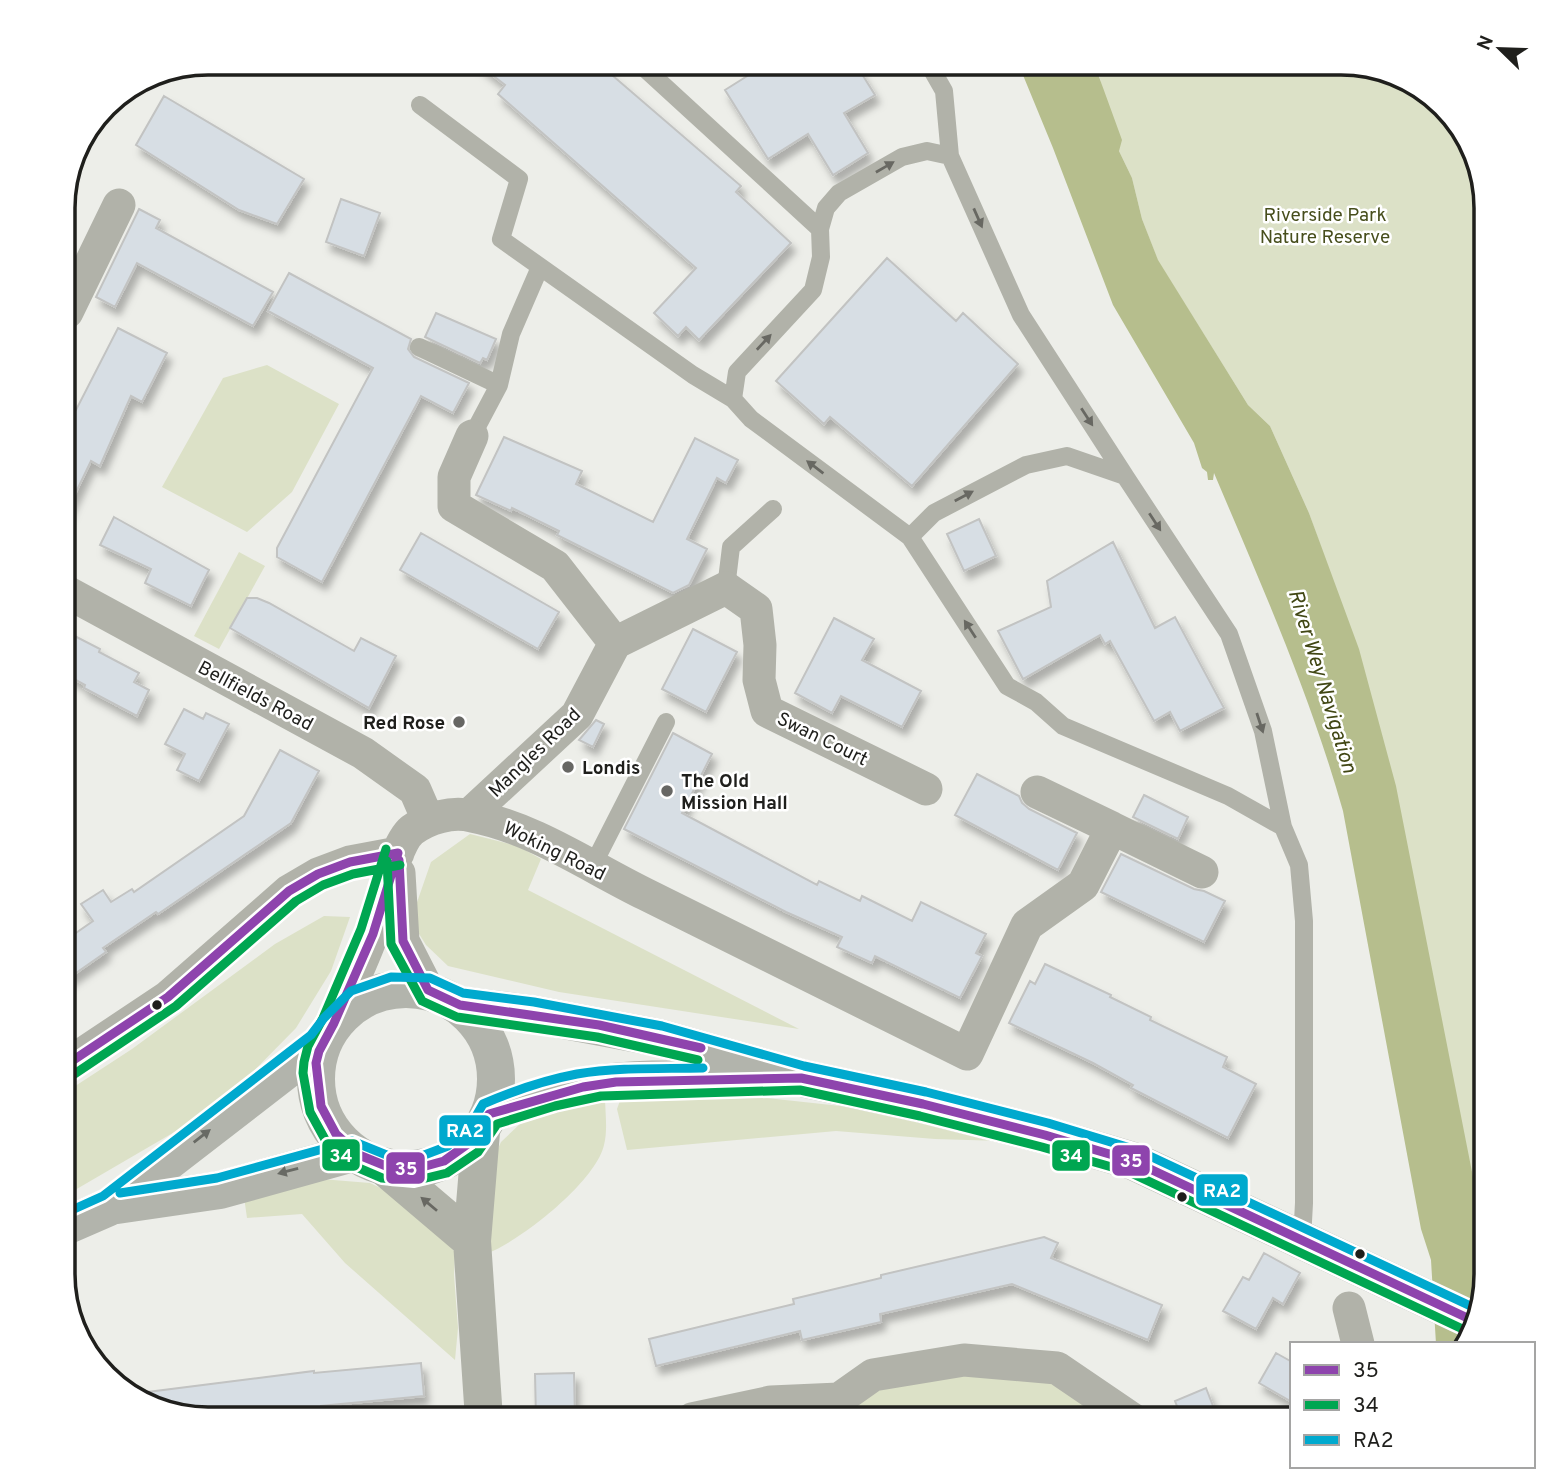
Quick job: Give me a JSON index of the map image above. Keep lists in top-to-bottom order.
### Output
{
  "streets": {
    "street": [
      "Bellfields Road",
      "Swan Court",
      "Mangles Road",
      "Woking Road"
    ]
  },
  "crossings": [
    ["Bellfields Road", "Woking Road"],
    ["Mangles Road", "Woking Road"]
  ],
  "water": ["River Wey Navigation"],
  "parks": ["Riverside Park Nature Reserve"],
  "places": ["Red Rose", "Londis", "The Old Mission Hall"],
  "lines": ["transit line 34", "transit line 35", "transit line RA2"],
  "legend": ["35", "34", "RA2"],
  "north": "top left"
}
